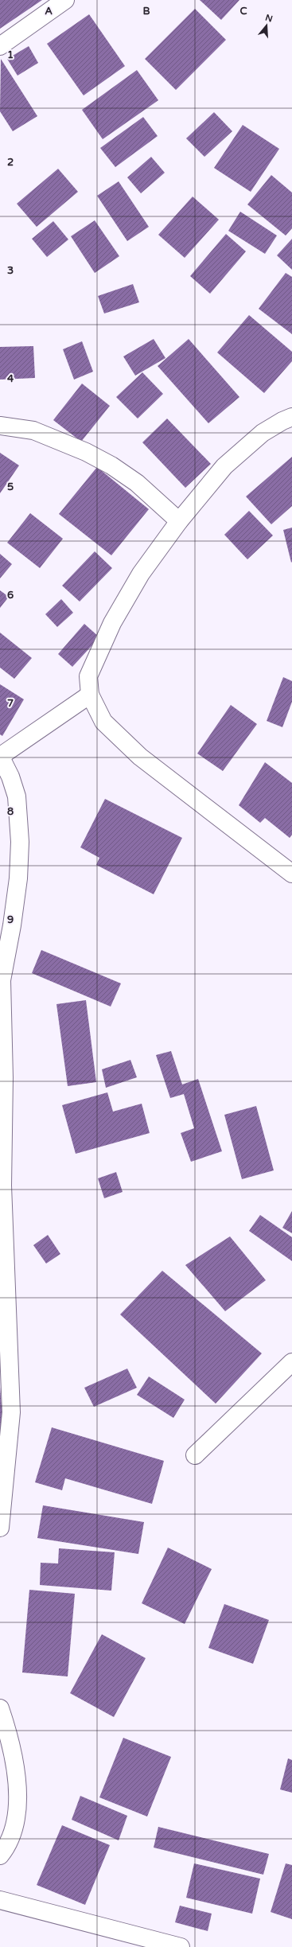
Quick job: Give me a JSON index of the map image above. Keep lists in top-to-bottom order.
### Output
{
  "north": "top",
  "grid": {
    "columns": ["A", "B", "C"],
    "rows": [
      "1",
      "2",
      "3",
      "4",
      "5",
      "6",
      "7",
      "8",
      "9"
    ]
  }
}
